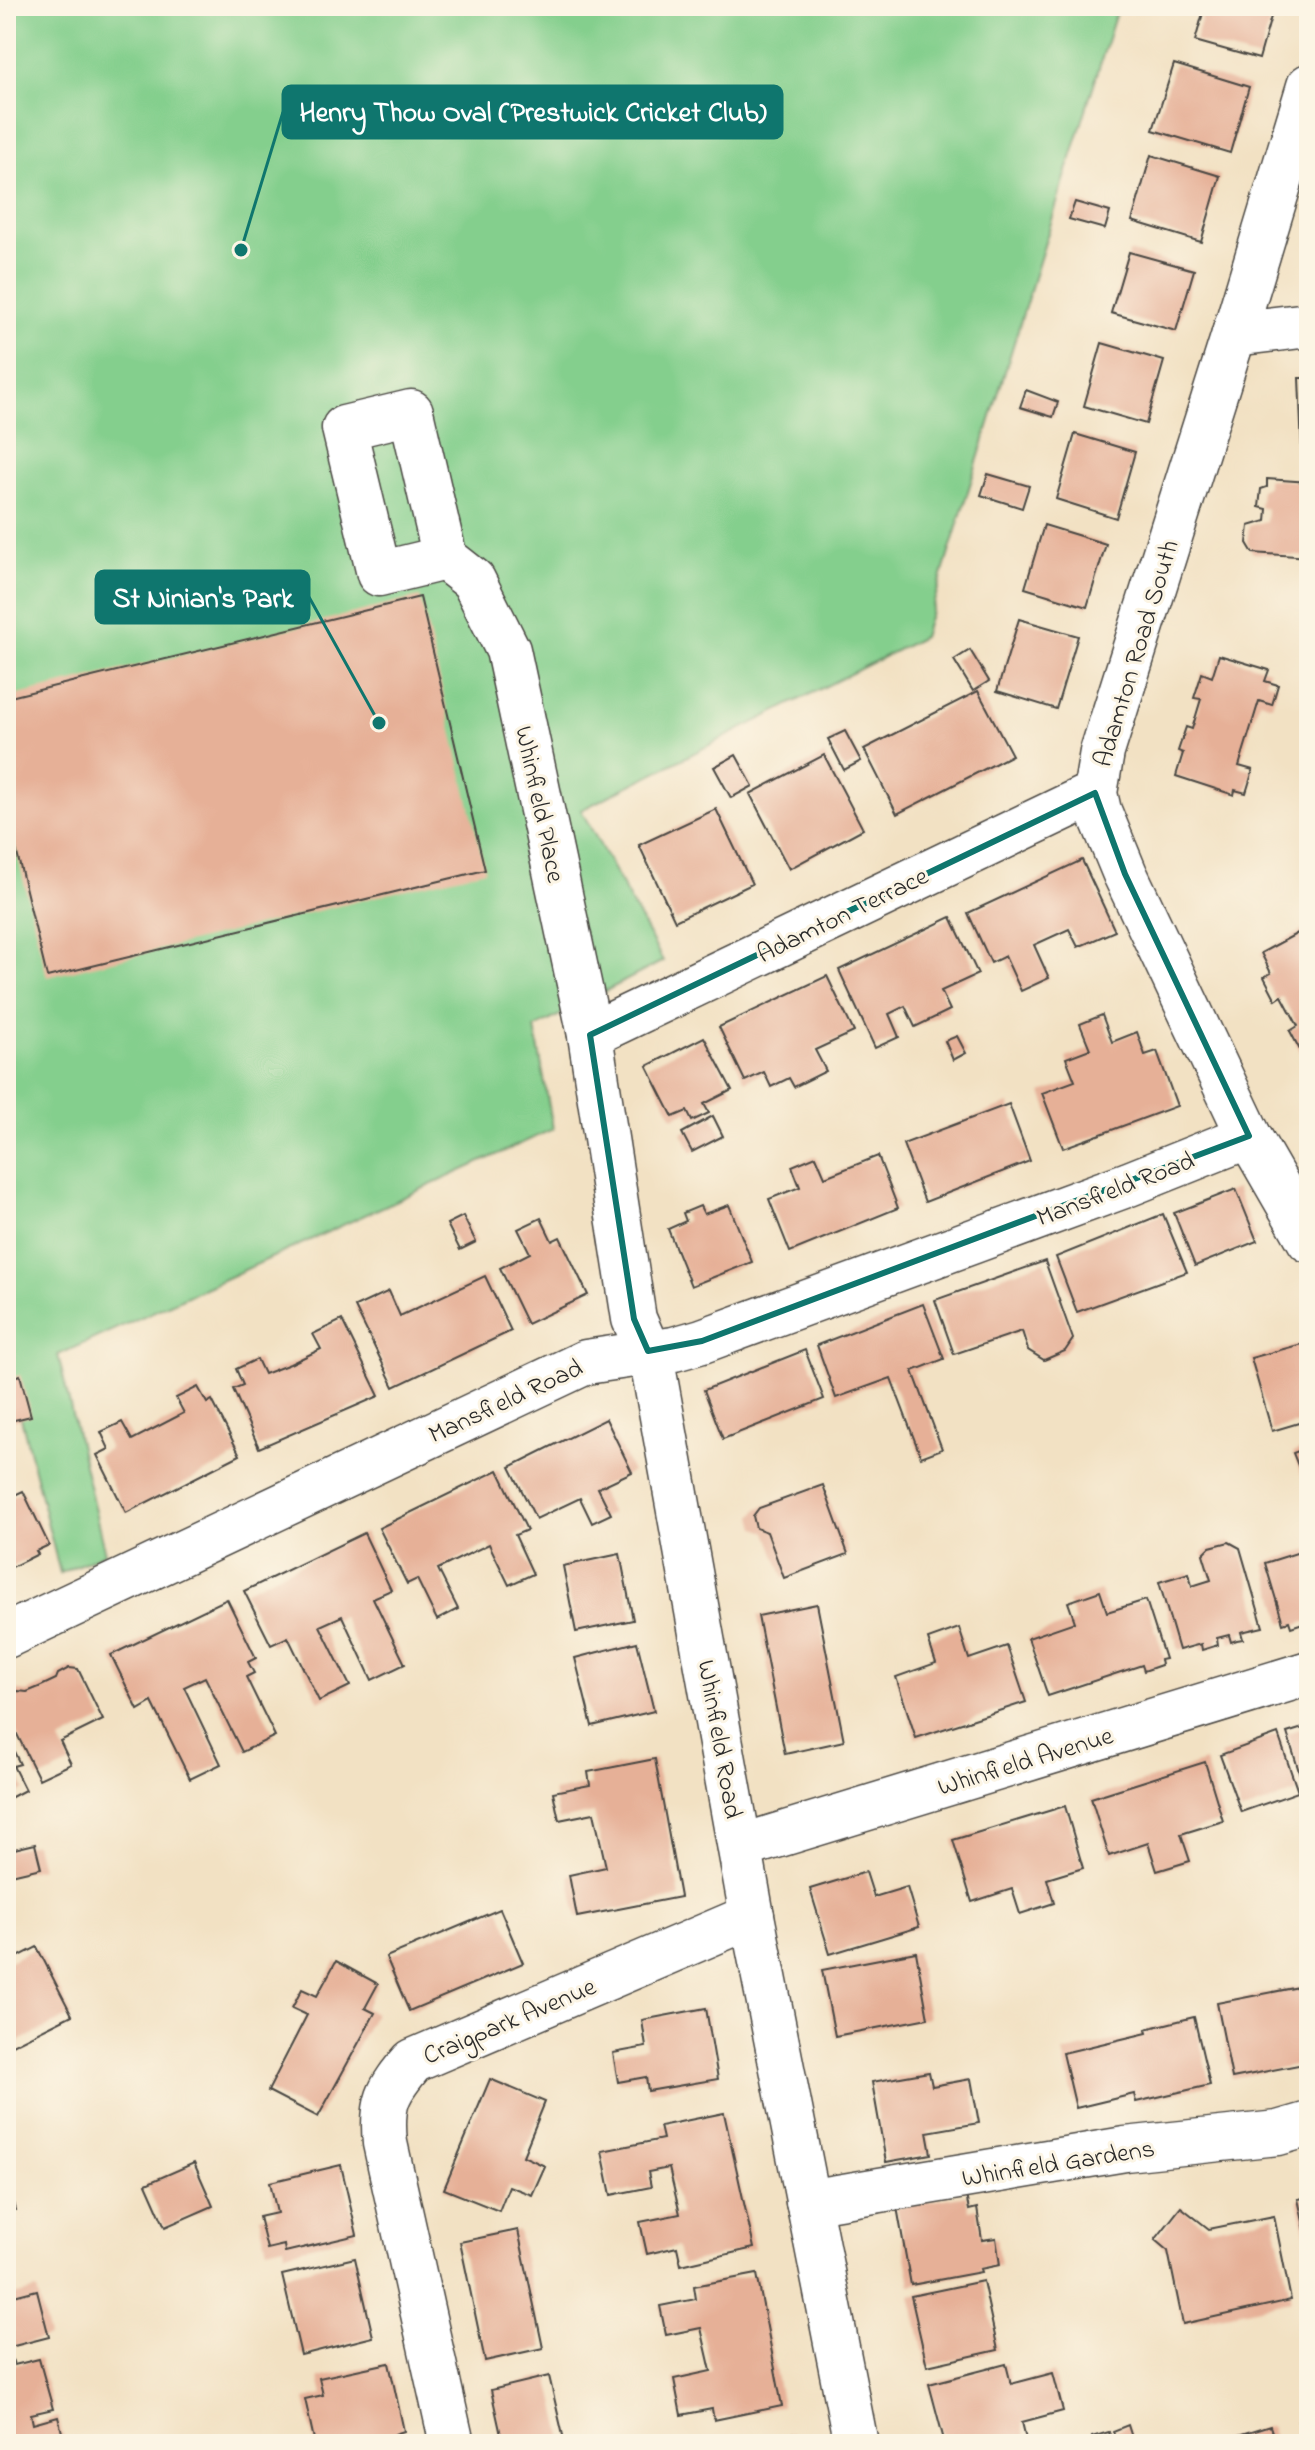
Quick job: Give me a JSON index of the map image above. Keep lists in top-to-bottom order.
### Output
{
  "streets": {
    "street": [
      "Adamton Road South",
      "Whinfield Place",
      "Adamton Terrace",
      "Mansfield Road",
      "Whinfield Road",
      "Whinfield Avenue",
      "Craigpark Avenue",
      "Whinfield Gardens"
    ]
  },
  "crossings": [
    ["Adamton Road South", "Adamton Terrace"],
    ["Adamton Road South", "Mansfield Road"],
    ["Whinfield Place", "Adamton Terrace"],
    ["Whinfield Place", "Whinfield Road"],
    ["Adamton Terrace", "Whinfield Road"],
    ["Mansfield Road", "Whinfield Road"],
    ["Whinfield Road", "Whinfield Avenue"],
    ["Whinfield Road", "Craigpark Avenue"],
    ["Whinfield Road", "Whinfield Gardens"]
  ],
  "places": ["Henry Thow Oval (Prestwick Cricket Club)", "St Ninian's Park"]
}
